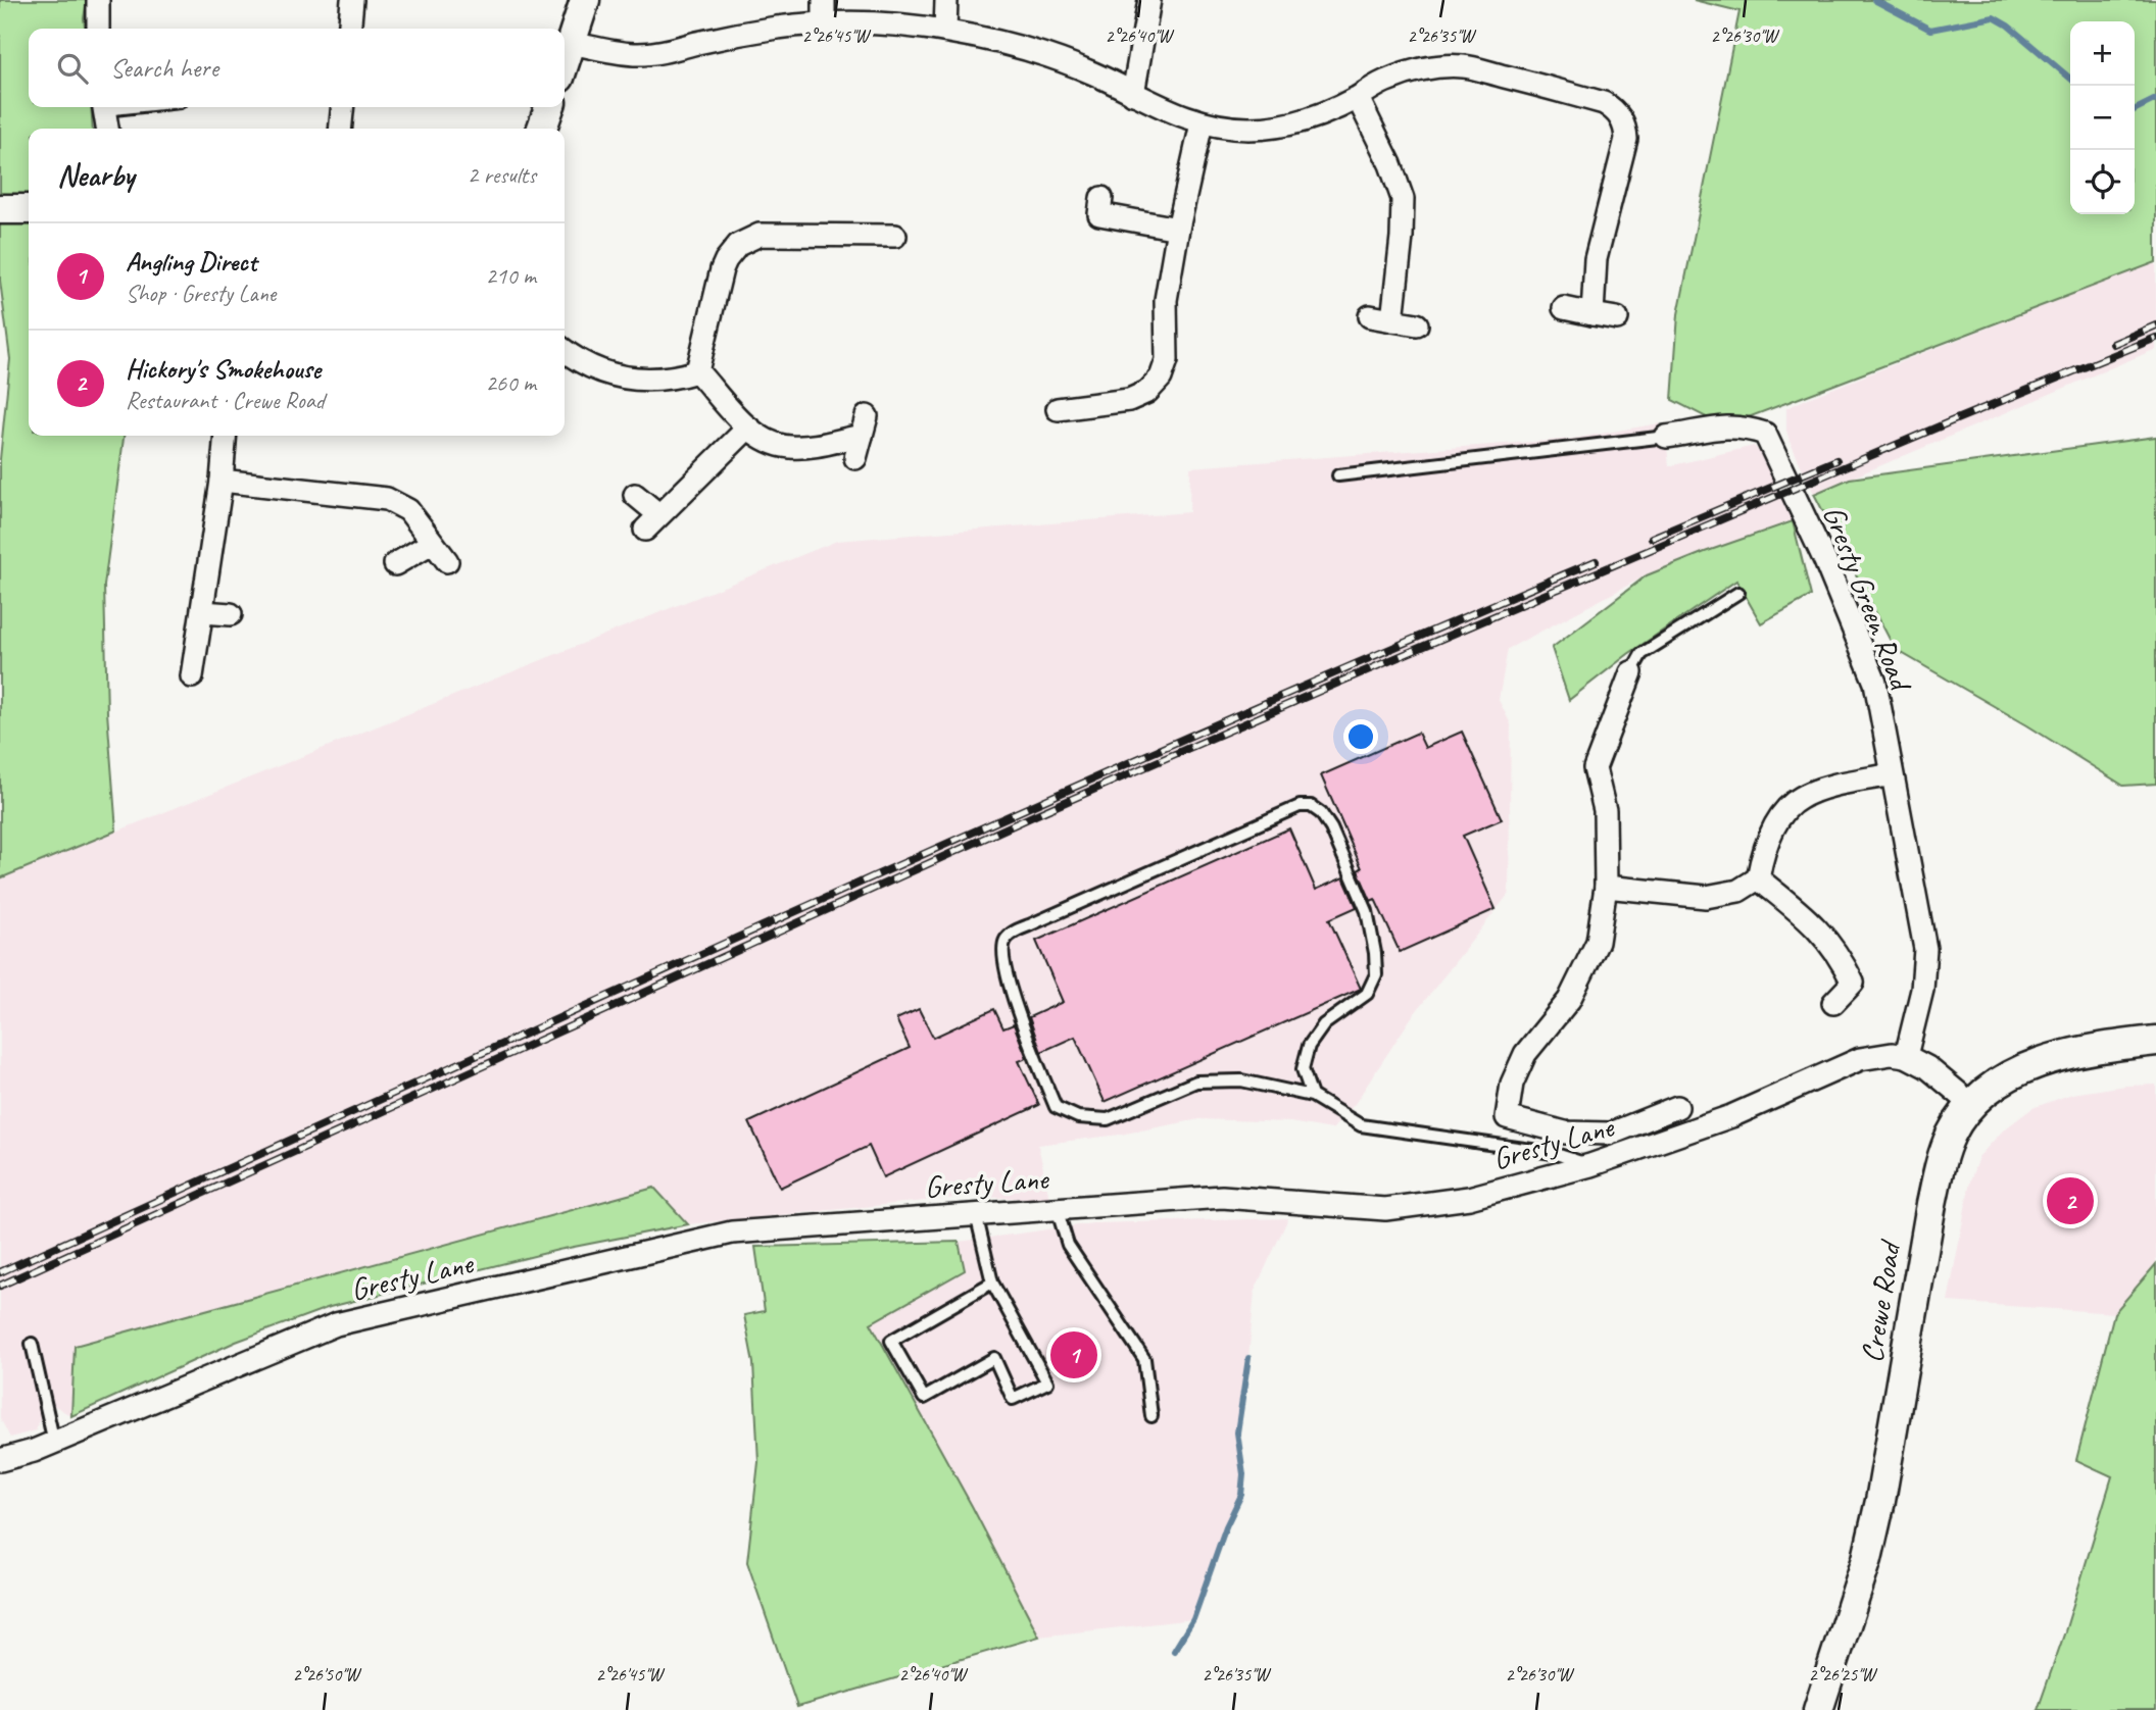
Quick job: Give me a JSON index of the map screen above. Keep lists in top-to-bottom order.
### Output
{
  "streets": {
    "street": ["Gresty Green Road", "Gresty Lane", "Crewe Road"]
  },
  "crossings": [
    ["Gresty Green Road", "Gresty Lane"]
  ],
  "page": {
    "map_buttons": ["+", "−"],
    "search": "Search here",
    "heading": ["Nearby", "2 results"],
    "list": [
      {
        "mark": "1",
        "name": "Angling Direct",
        "note": "Shop · Gresty Lane",
        "value": "210 m"
      },
      {
        "mark": "2",
        "name": "Hickory's Smokehouse",
        "note": "Restaurant · Crewe Road",
        "value": "260 m"
      }
    ],
    "pins": ["2", "1"]
  },
  "coordinates": [
    "2°26'45\"W",
    "2°26'40\"W",
    "2°26'35\"W",
    "2°26'30\"W",
    "2°26'50\"W",
    "2°26'25\"W"
  ]
}
